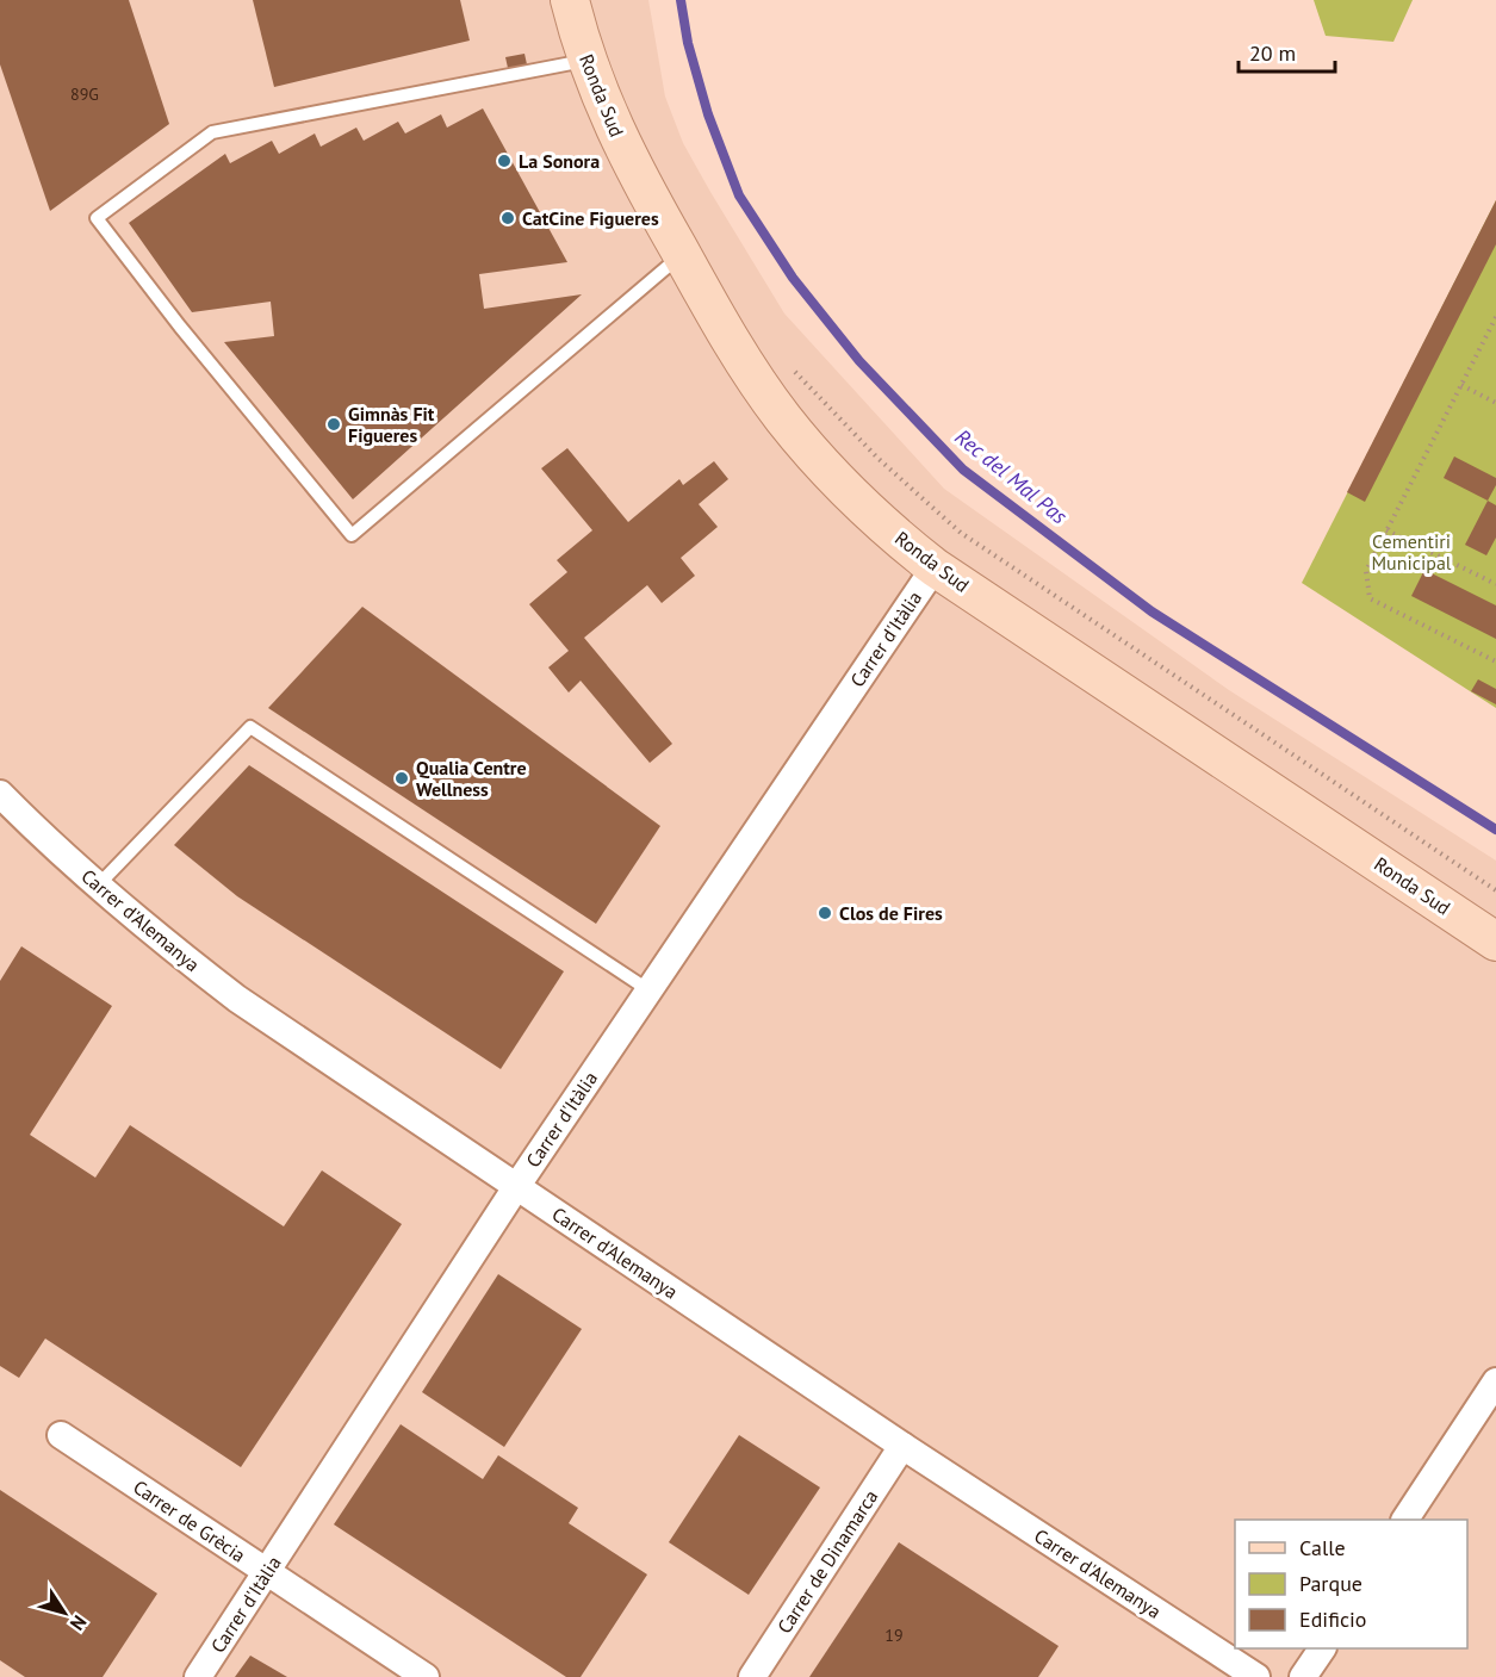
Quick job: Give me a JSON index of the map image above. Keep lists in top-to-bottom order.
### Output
{
  "streets": {
    "main road": ["Ronda Sud"],
    "street": [
      "Carrer d'Itàlia",
      "Carrer d'Alemanya",
      "Carrer de Grècia",
      "Carrer de Dinamarca"
    ]
  },
  "crossings": [
    ["Ronda Sud", "Carrer d'Itàlia"],
    ["Carrer d'Itàlia", "Carrer d'Alemanya"],
    ["Carrer d'Itàlia", "Carrer de Grècia"],
    ["Carrer d'Alemanya", "Carrer de Dinamarca"]
  ],
  "water": ["Rec del Mal Pas"],
  "parks": ["Cementiri Municipal"],
  "places": [
    "La Sonora",
    "CatCine Figueres",
    "Gimnàs Fit Figueres",
    "Qualia Centre Wellness",
    "Clos de Fires"
  ],
  "house_numbers": ["89G", "19"],
  "legend": ["Calle", "Parque", "Edificio"],
  "scale_bar": "20 m",
  "north": "bottom right"
}
